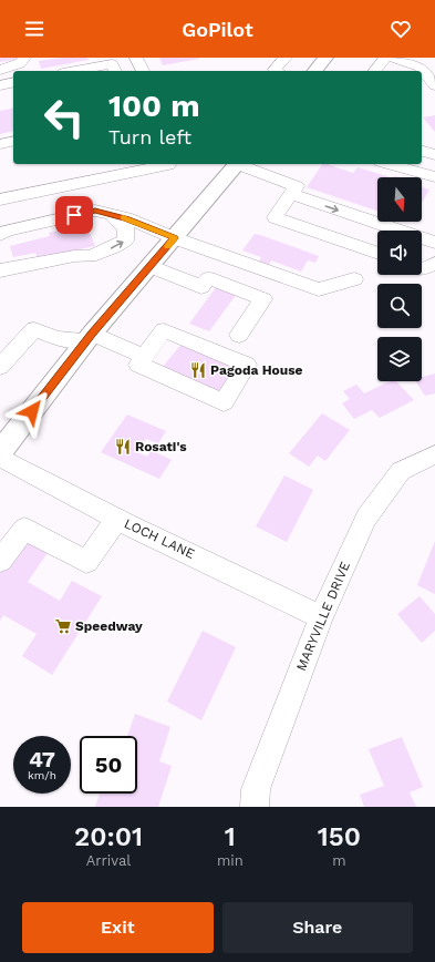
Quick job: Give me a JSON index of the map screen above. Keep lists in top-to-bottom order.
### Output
{
  "streets": {
    "street": ["LOCH LANE", "MARYVILLE DRIVE"]
  },
  "crossings": [
    ["LOCH LANE", "MARYVILLE DRIVE"]
  ],
  "places": {
    "restaurant": ["Pagoda House", "Rosati's"],
    "supermarket": ["Speedway"]
  },
  "north": "bottom",
  "page": {
    "header": "GoPilot",
    "turn": ["100 m", "Turn left"],
    "speed": "47 km/h",
    "limit": "50",
    "eta": [
      "20:01",
      "Arrival",
      "1",
      "min",
      "150",
      "m"
    ],
    "buttons": ["Exit", "Share"]
  }
}
